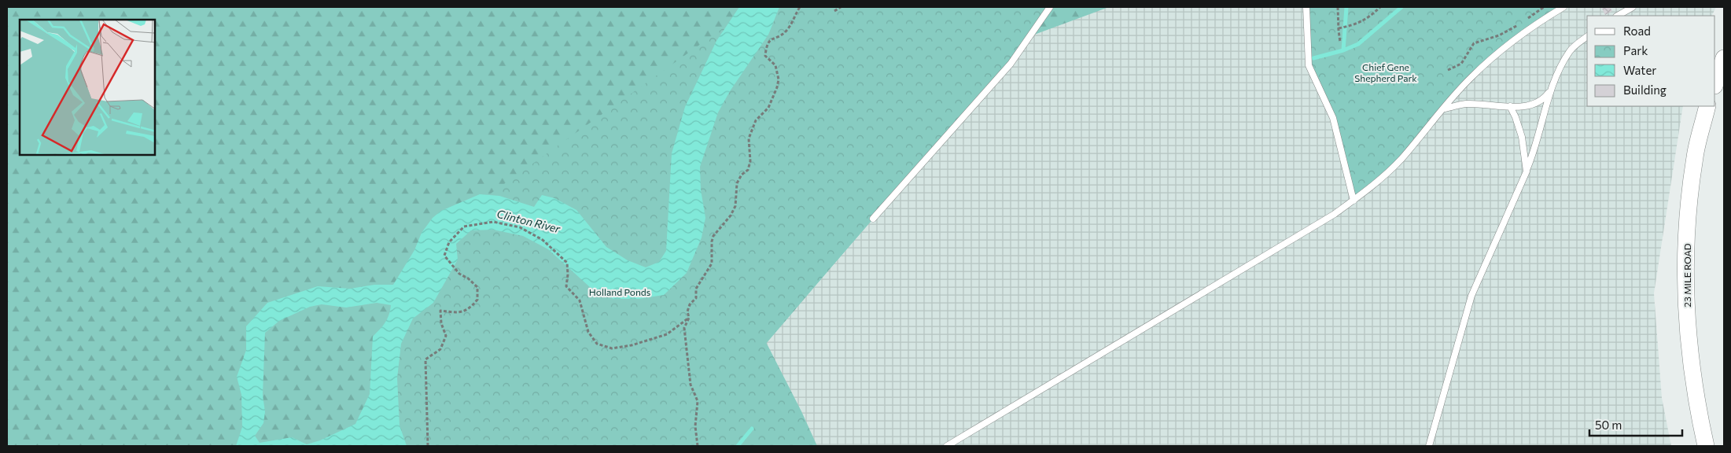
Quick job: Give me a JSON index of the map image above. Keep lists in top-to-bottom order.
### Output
{
  "streets": {
    "main road": ["23 MILE ROAD"]
  },
  "water": ["Clinton River"],
  "parks": ["Chief Gene Shepherd Park", "Holland Ponds"],
  "legend": [
    "Road",
    "Park",
    "Water",
    "Building"
  ],
  "scale_bar": "50 m"
}
